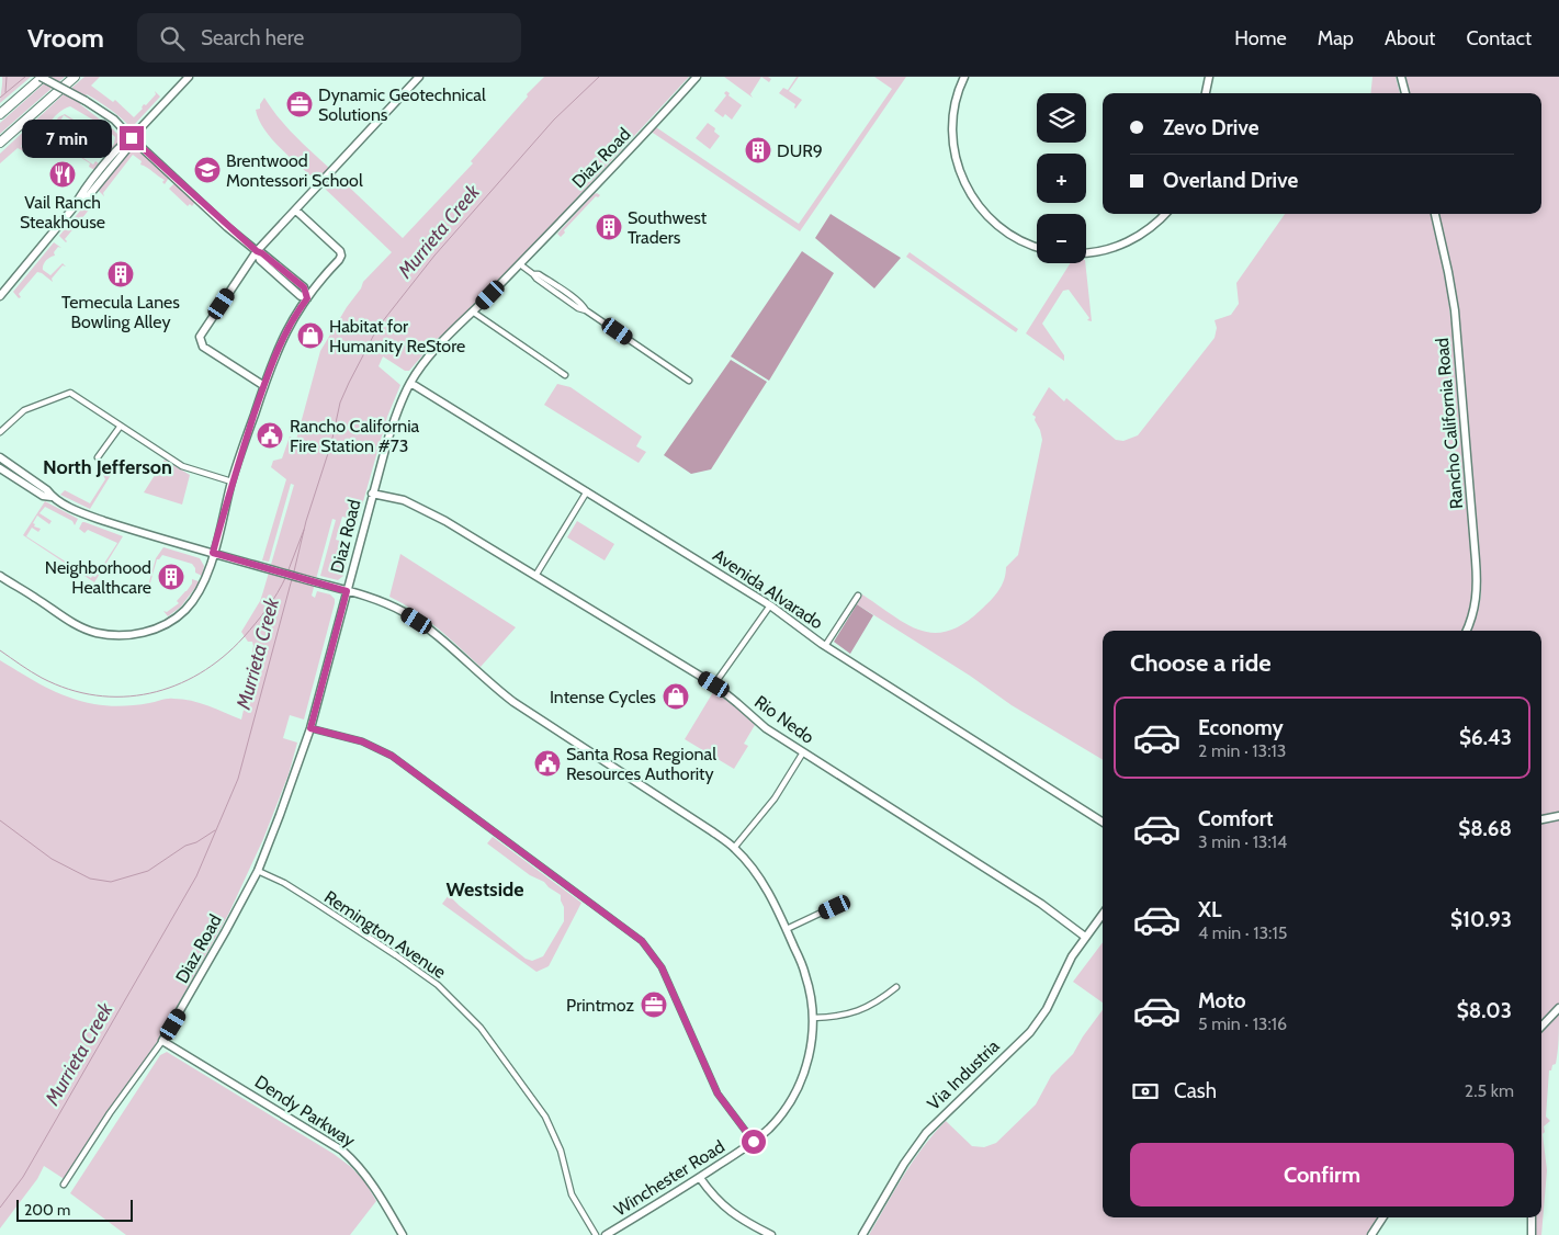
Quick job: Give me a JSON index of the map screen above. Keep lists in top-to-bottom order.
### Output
{
  "streets": {
    "street": [
      "Diaz Road",
      "Rancho California Road",
      "Avenida Alvarado",
      "Rio Nedo",
      "Remington Avenue",
      "Via Industria",
      "Dendy Parkway",
      "Winchester Road"
    ]
  },
  "crossings": [
    ["Diaz Road", "Avenida Alvarado"],
    ["Diaz Road", "Rio Nedo"],
    ["Diaz Road", "Remington Avenue"],
    ["Diaz Road", "Dendy Parkway"],
    ["Diaz Road", "Winchester Road"],
    ["Rio Nedo", "Via Industria"]
  ],
  "districts": ["North Jefferson", "Westside"],
  "water": ["Murrieta Creek"],
  "places": {
    "office": ["Dynamic Geotechnical Solutions", "Printmoz"],
    "building": [
      "DUR9",
      "Southwest Traders",
      "Temecula Lanes Bowling Alley",
      "Neighborhood Healthcare"
    ],
    "school or university": ["Brentwood Montessori School"],
    "restaurant": ["Vail Ranch Steakhouse"],
    "shop": ["Habitat for Humanity ReStore", "Intense Cycles"],
    "public building": ["Rancho California Fire Station #73", "Santa Rosa Regional Resources Authority"]
  },
  "scale_bar": "200 m",
  "page": {
    "header": "Vroom",
    "search": "Search here",
    "nav": [
      "Home",
      "Map",
      "About",
      "Contact"
    ],
    "map_buttons": ["+", "−"],
    "banner": ["Zevo Drive", "Overland Drive"],
    "bubble": "7 min",
    "heading": "Choose a ride",
    "list": [
      {
        "name": "Economy",
        "note": "2 min · 13:13",
        "value": "$6.43"
      },
      {
        "name": "Comfort",
        "note": "3 min · 13:14",
        "value": "$8.68"
      },
      {
        "name": "XL",
        "note": "4 min · 13:15",
        "value": "$10.93"
      },
      {
        "name": "Moto",
        "note": "5 min · 13:16",
        "value": "$8.03"
      }
    ],
    "pay": ["Cash", "2.5 km"],
    "buttons": "Confirm",
    "scale": "200 m"
  }
}
